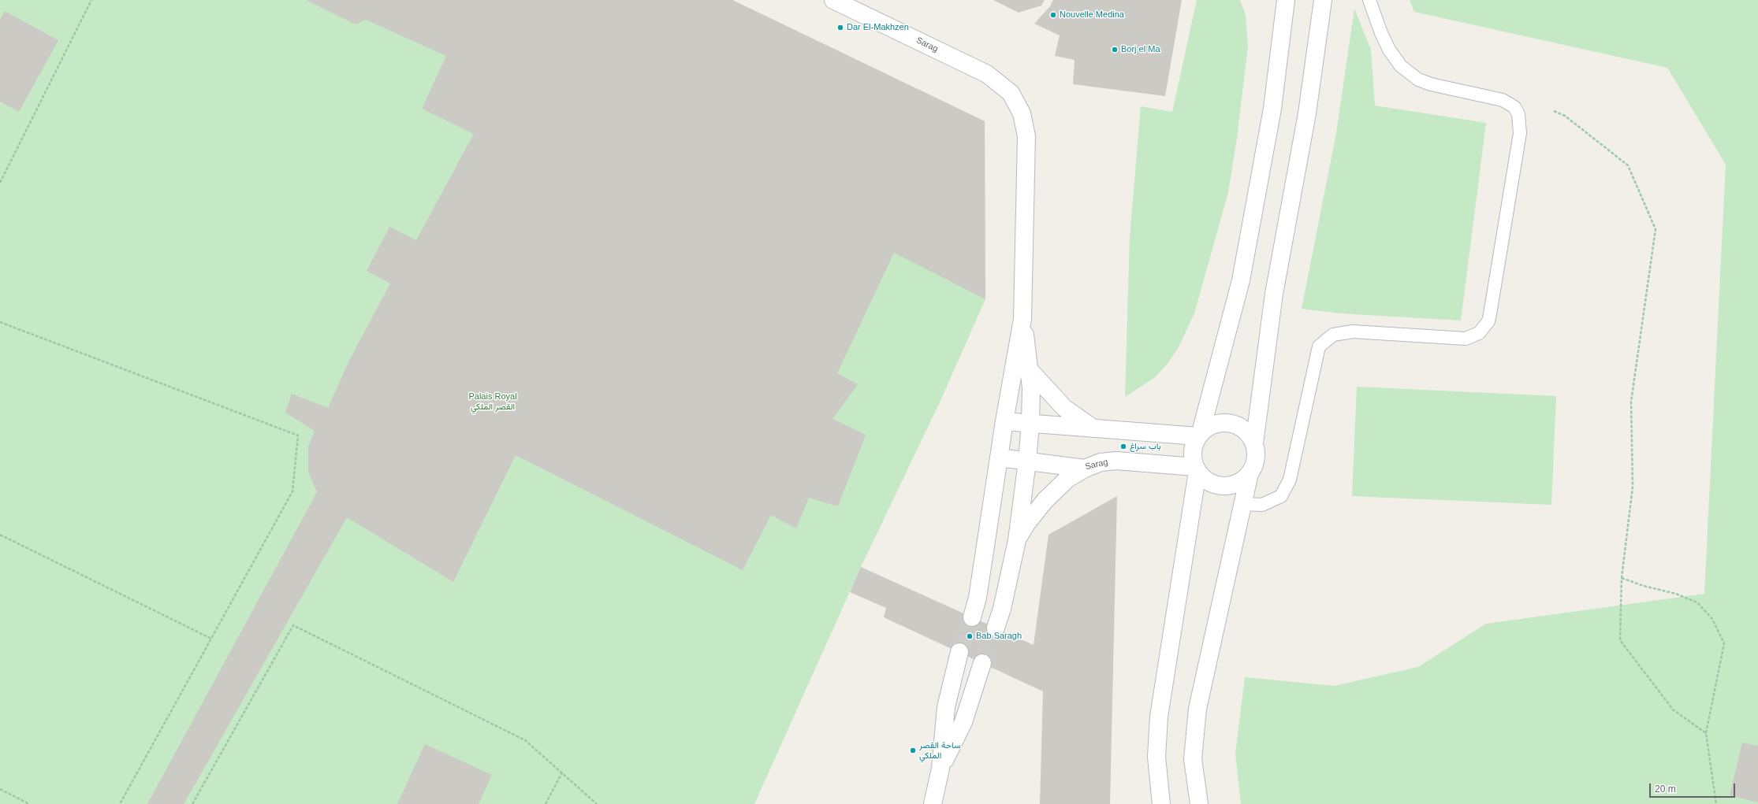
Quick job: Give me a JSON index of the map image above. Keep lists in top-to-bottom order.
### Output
{
  "streets": {
    "street": ["Sarag"]
  },
  "parks": ["Palais Royal القصر الملكي"],
  "places": [
    "Nouvelle Medina",
    "Dar El-Makhzen",
    "Borj el Ma",
    "باب سراغ",
    "Bab Saragh",
    "ساحة القصر الملكي"
  ],
  "scale_bar": "20 m"
}
